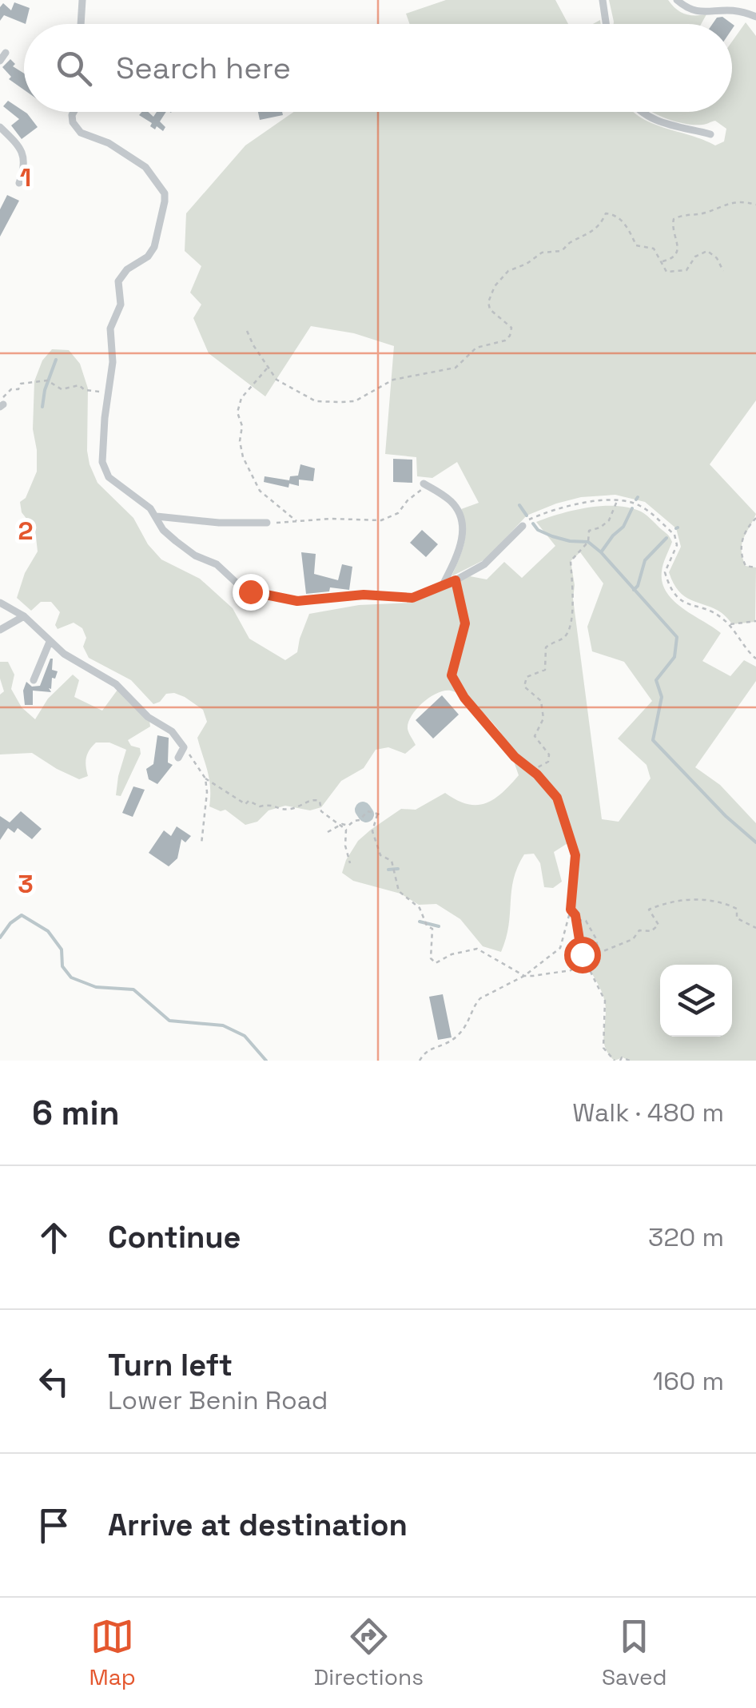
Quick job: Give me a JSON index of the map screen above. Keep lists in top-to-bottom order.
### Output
{
  "page": {
    "search": "Search here",
    "heading": ["6 min", "Walk · 480 m"],
    "list": [
      ["Continue", "320 m"],
      ["Turn left", "Lower Benin Road", "160 m"],
      "Arrive at destination"
    ],
    "nav": ["Map", "Directions", "Saved"]
  },
  "grid": {
    "rows": ["1", "2", "3"]
  }
}
